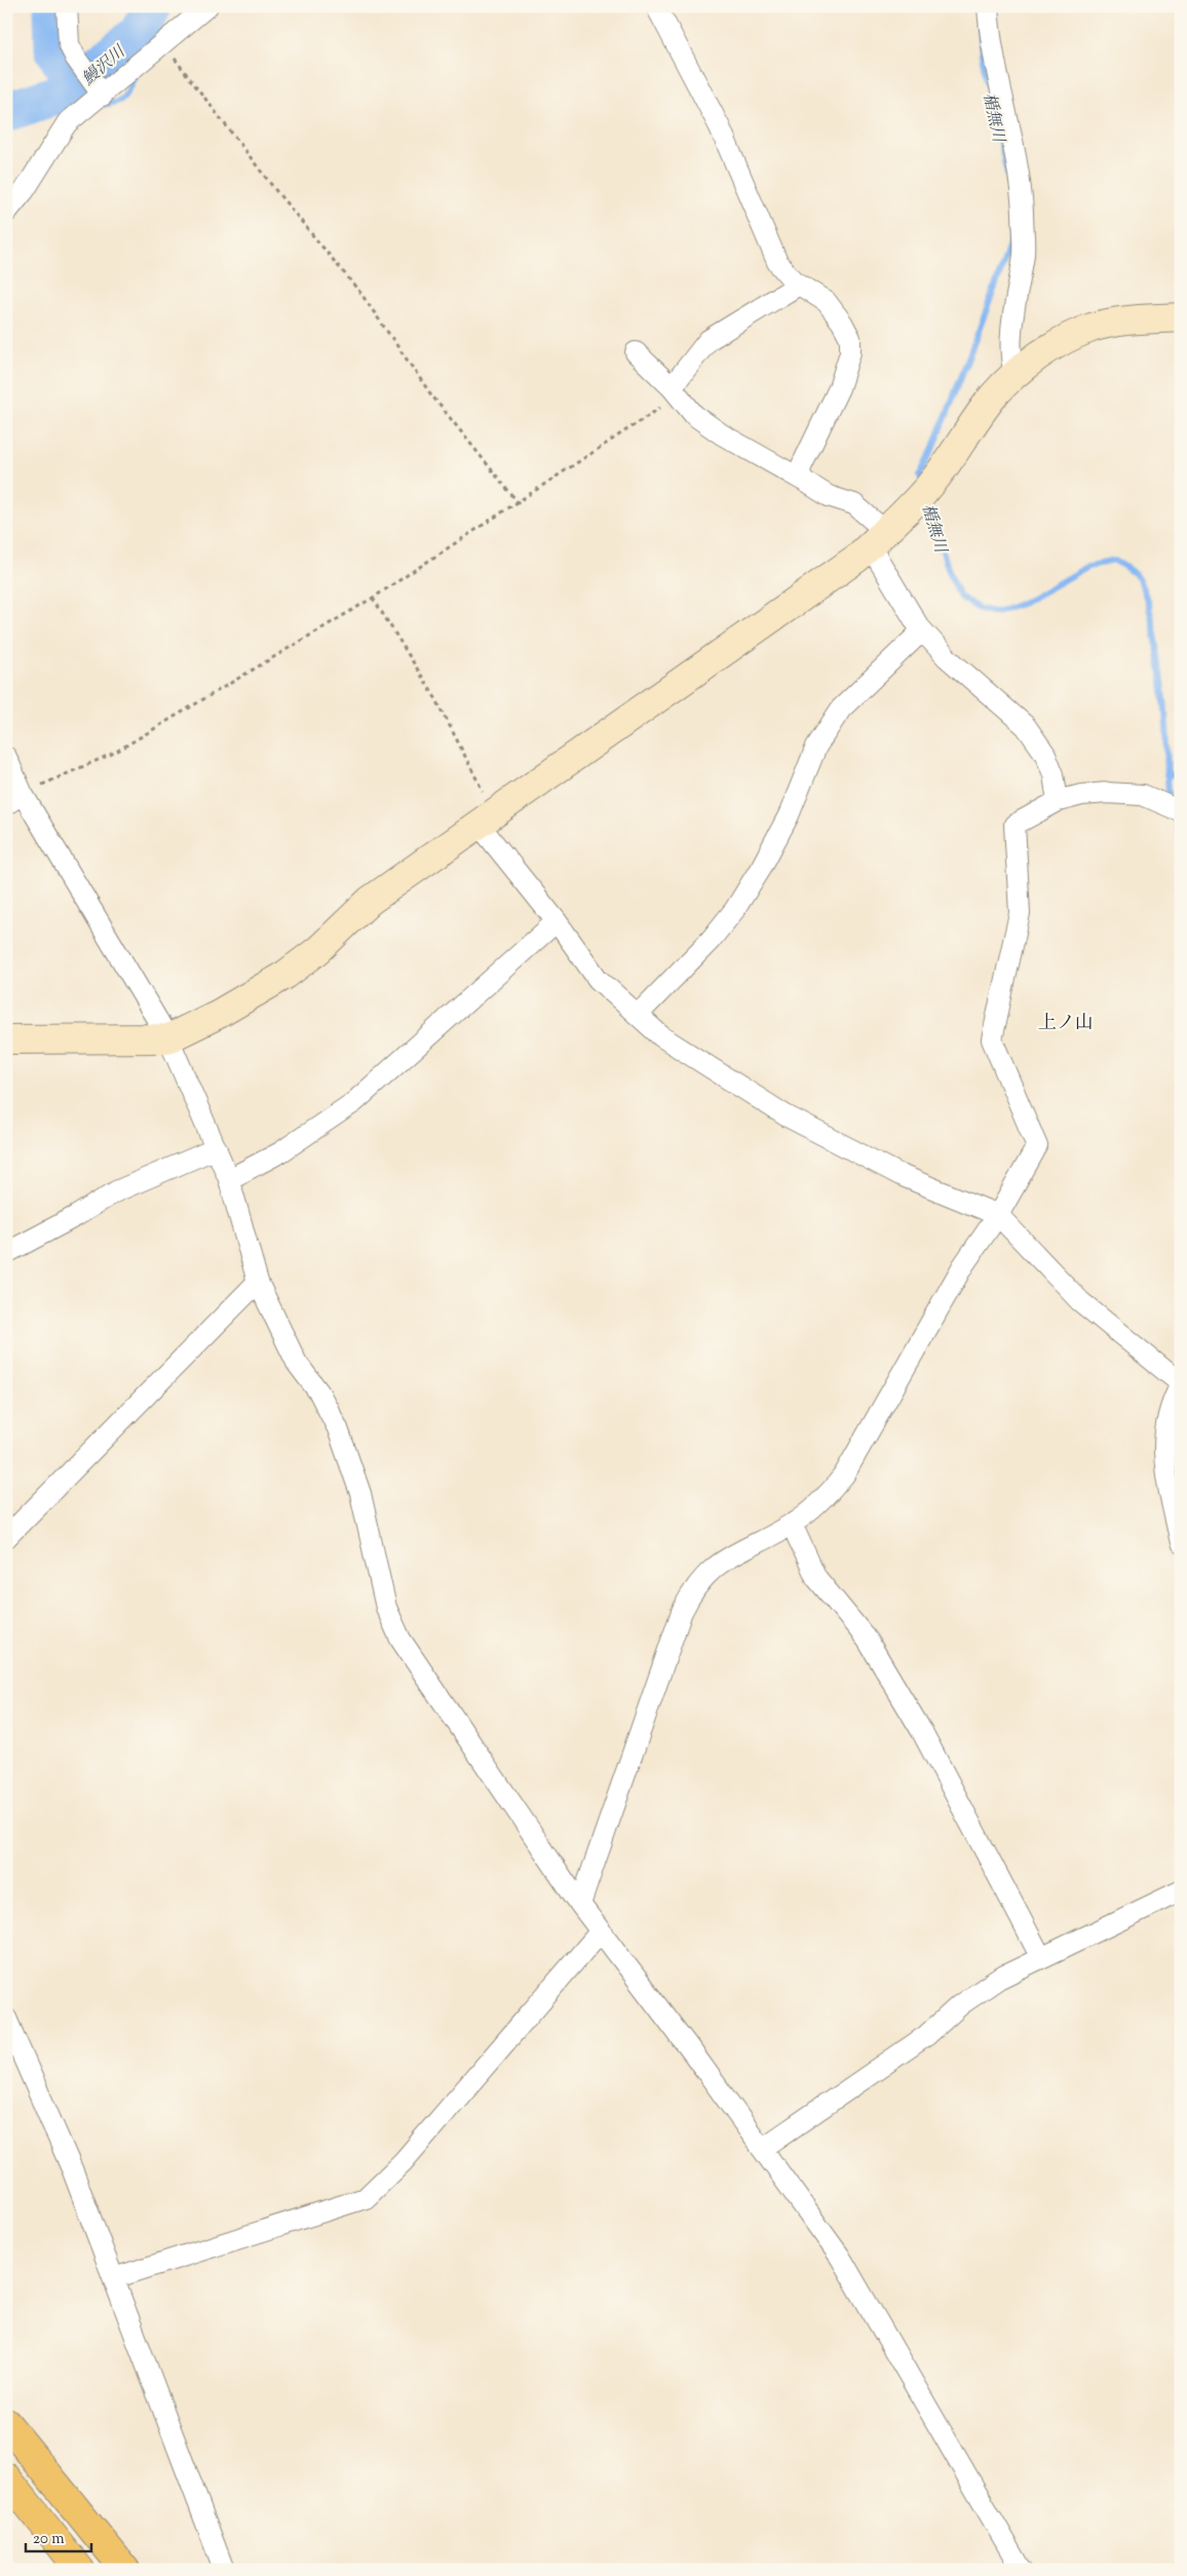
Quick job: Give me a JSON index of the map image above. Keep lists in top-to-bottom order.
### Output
{
  "districts": ["上ノ山"],
  "water": ["鰻沢川", "楯無川"],
  "scale_bar": "20 m"
}
